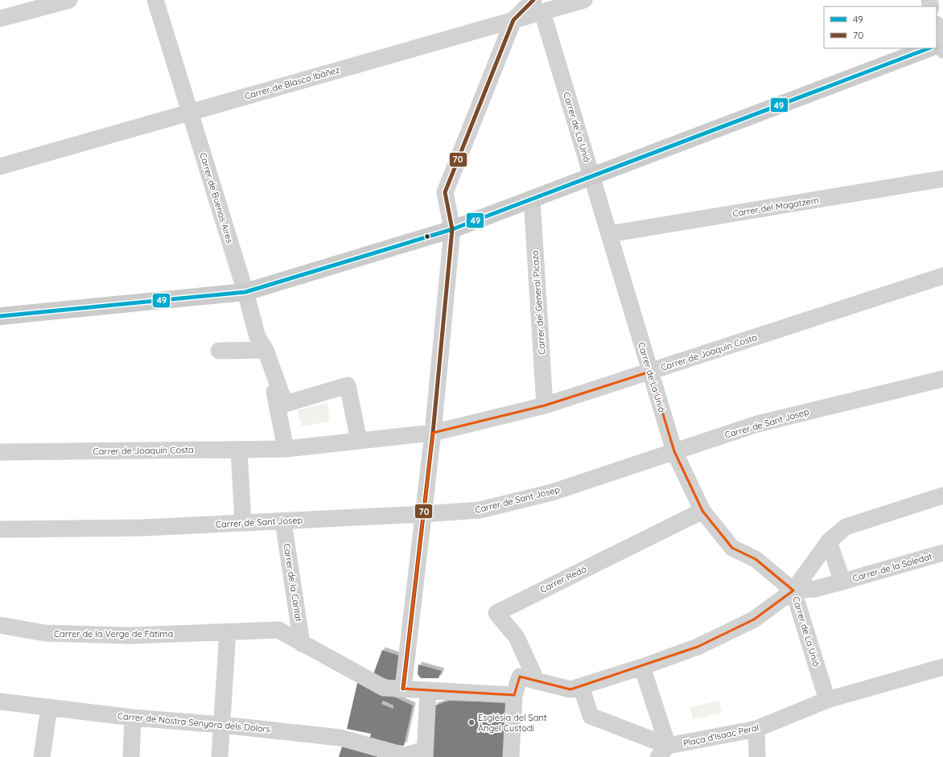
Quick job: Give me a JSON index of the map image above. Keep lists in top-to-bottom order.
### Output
{
  "streets": {
    "street": [
      "Carrer de Blasco Ibáñez",
      "Carrer de La Unió",
      "Carrer de Buenos Aires",
      "Carrer del Magatzem",
      "Carrer del General Picazo",
      "Carrer de Joaquín Costa",
      "Carrer de Sant Josep",
      "Carrer de la Soledat",
      "Carrer Redó",
      "Carrer de la Caritat",
      "Carrer de la Verge de Fàtima",
      "Carrer de Nostra Senyora dels Dolors",
      "Plaça d'Isaac Peral"
    ]
  },
  "crossings": [
    ["Carrer de Blasco Ibáñez", "Carrer de La Unió"],
    ["Carrer de Blasco Ibáñez", "Carrer de Buenos Aires"],
    ["Carrer de La Unió", "Carrer del Magatzem"],
    ["Carrer de La Unió", "Carrer de Joaquín Costa"],
    ["Carrer de La Unió", "Carrer de Sant Josep"],
    ["Carrer de La Unió", "Carrer de la Soledat"],
    ["Carrer de La Unió", "Carrer Redó"],
    ["Carrer de La Unió", "Plaça d'Isaac Peral"],
    ["Carrer del General Picazo", "Carrer de Joaquín Costa"],
    ["Carrer de Sant Josep", "Carrer de la Caritat"],
    ["Carrer de la Caritat", "Carrer de la Verge de Fàtima"]
  ],
  "places": ["Església del Sant Àngel Custodi"],
  "lines": ["transit line 70", "transit line 49"],
  "legend": ["49", "70"]
}
